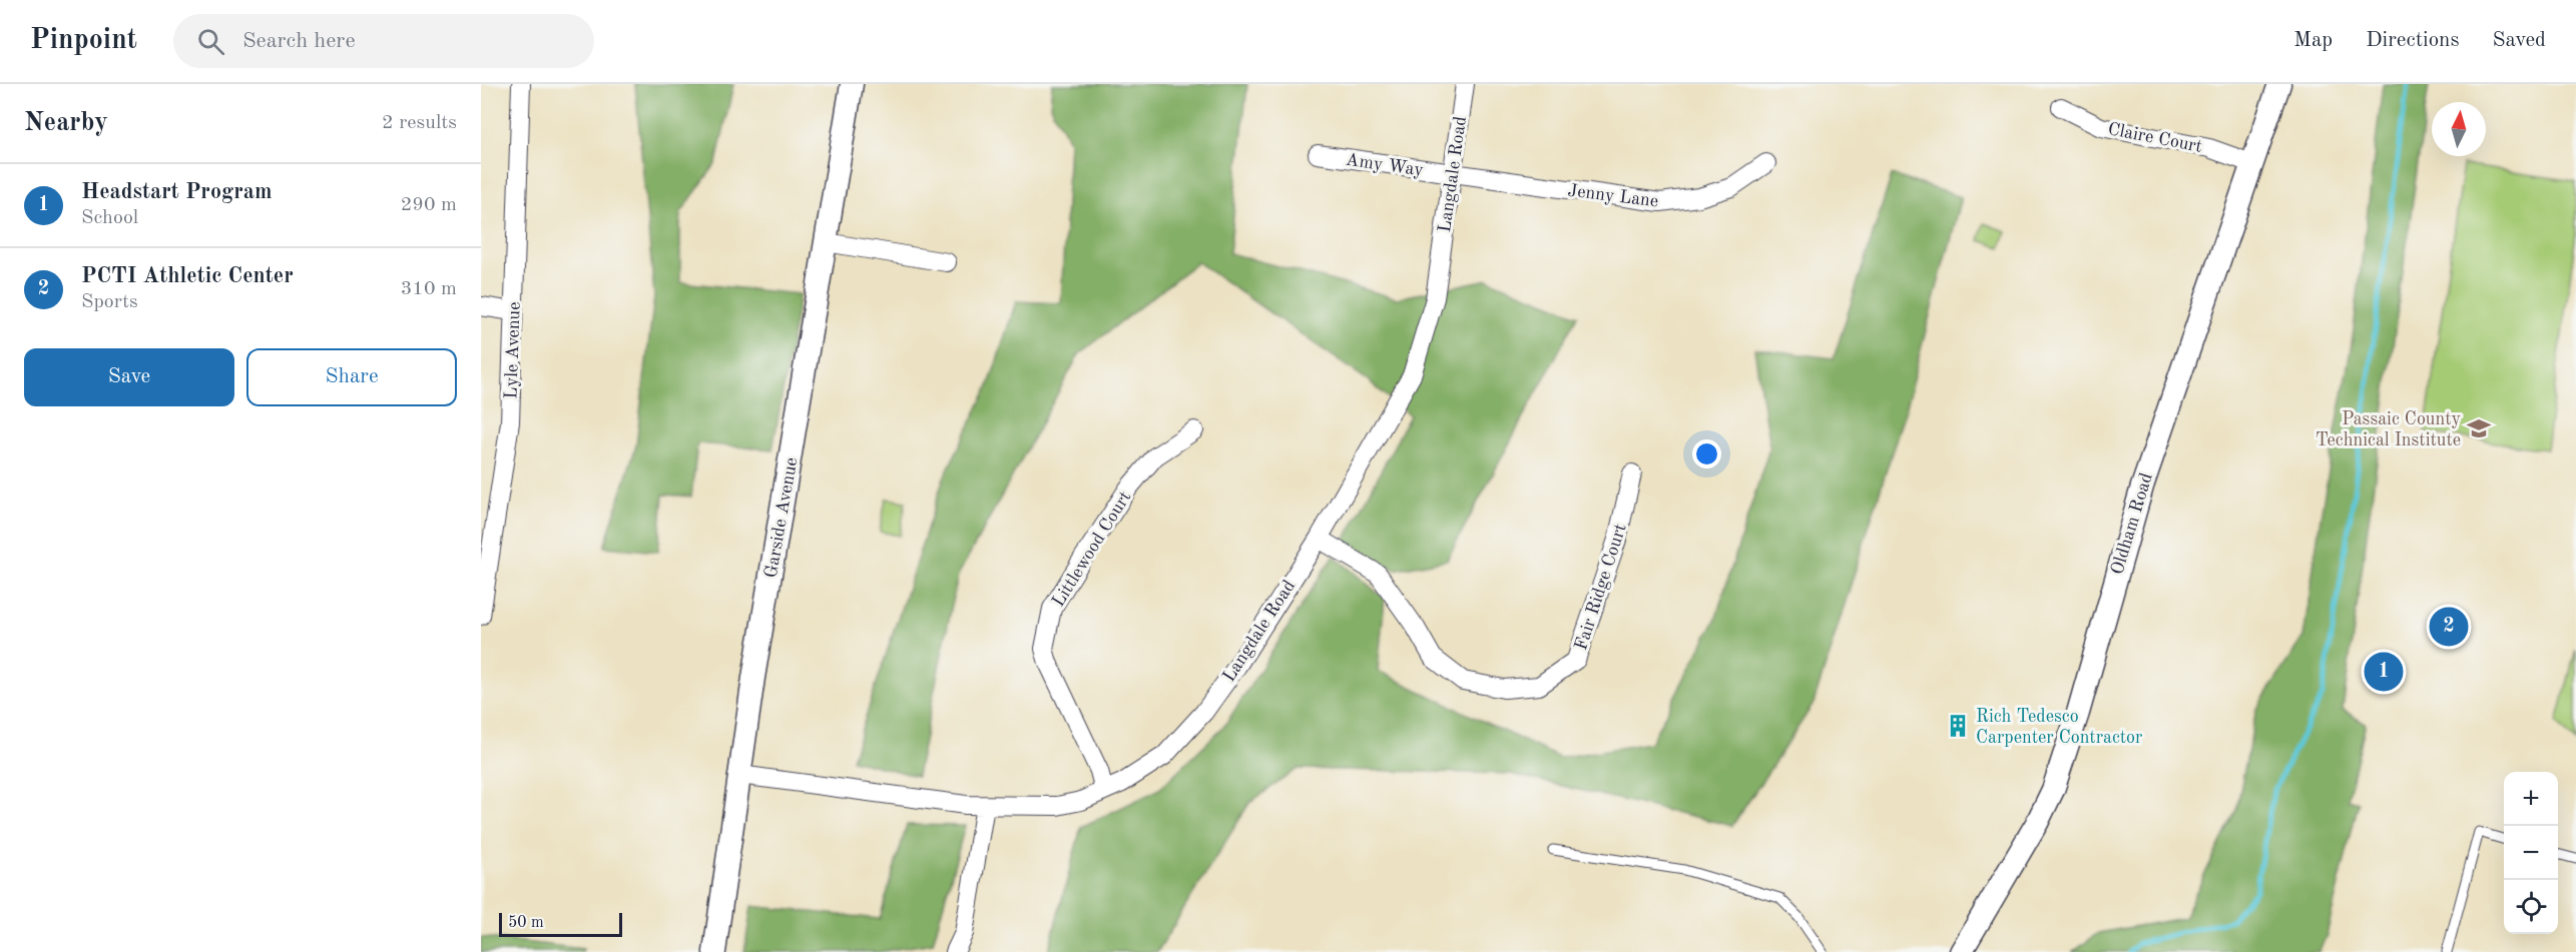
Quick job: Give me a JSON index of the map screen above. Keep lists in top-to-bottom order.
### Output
{
  "streets": {
    "street": [
      "Claire Court",
      "Amy Way",
      "Langdale Road",
      "Jenny Lane",
      "Lyle Avenue",
      "Garside Avenue",
      "Oldham Road",
      "Littlewood Court",
      "Fair Ridge Court"
    ]
  },
  "crossings": [
    ["Claire Court", "Oldham Road"],
    ["Amy Way", "Langdale Road"],
    ["Amy Way", "Jenny Lane"],
    ["Langdale Road", "Jenny Lane"],
    ["Langdale Road", "Garside Avenue"],
    ["Langdale Road", "Littlewood Court"],
    ["Langdale Road", "Fair Ridge Court"]
  ],
  "places": {
    "school or university": ["Passaic County Technical Institute"],
    "building": ["Rich Tedesco Carpenter Contractor"]
  },
  "scale_bar": "50 m",
  "north": "top",
  "page": {
    "header": "Pinpoint",
    "search": "Search here",
    "nav": ["Map", "Directions", "Saved"],
    "heading": ["Nearby", "2 results"],
    "list": [
      {
        "mark": "1",
        "name": "Headstart Program",
        "note": "School",
        "value": "290 m"
      },
      {
        "mark": "2",
        "name": "PCTI Athletic Center",
        "note": "Sports",
        "value": "310 m"
      }
    ],
    "buttons": ["Save", "Share"],
    "pins": ["2", "1"],
    "map_buttons": ["+", "−"],
    "scale": "50 m"
  }
}
